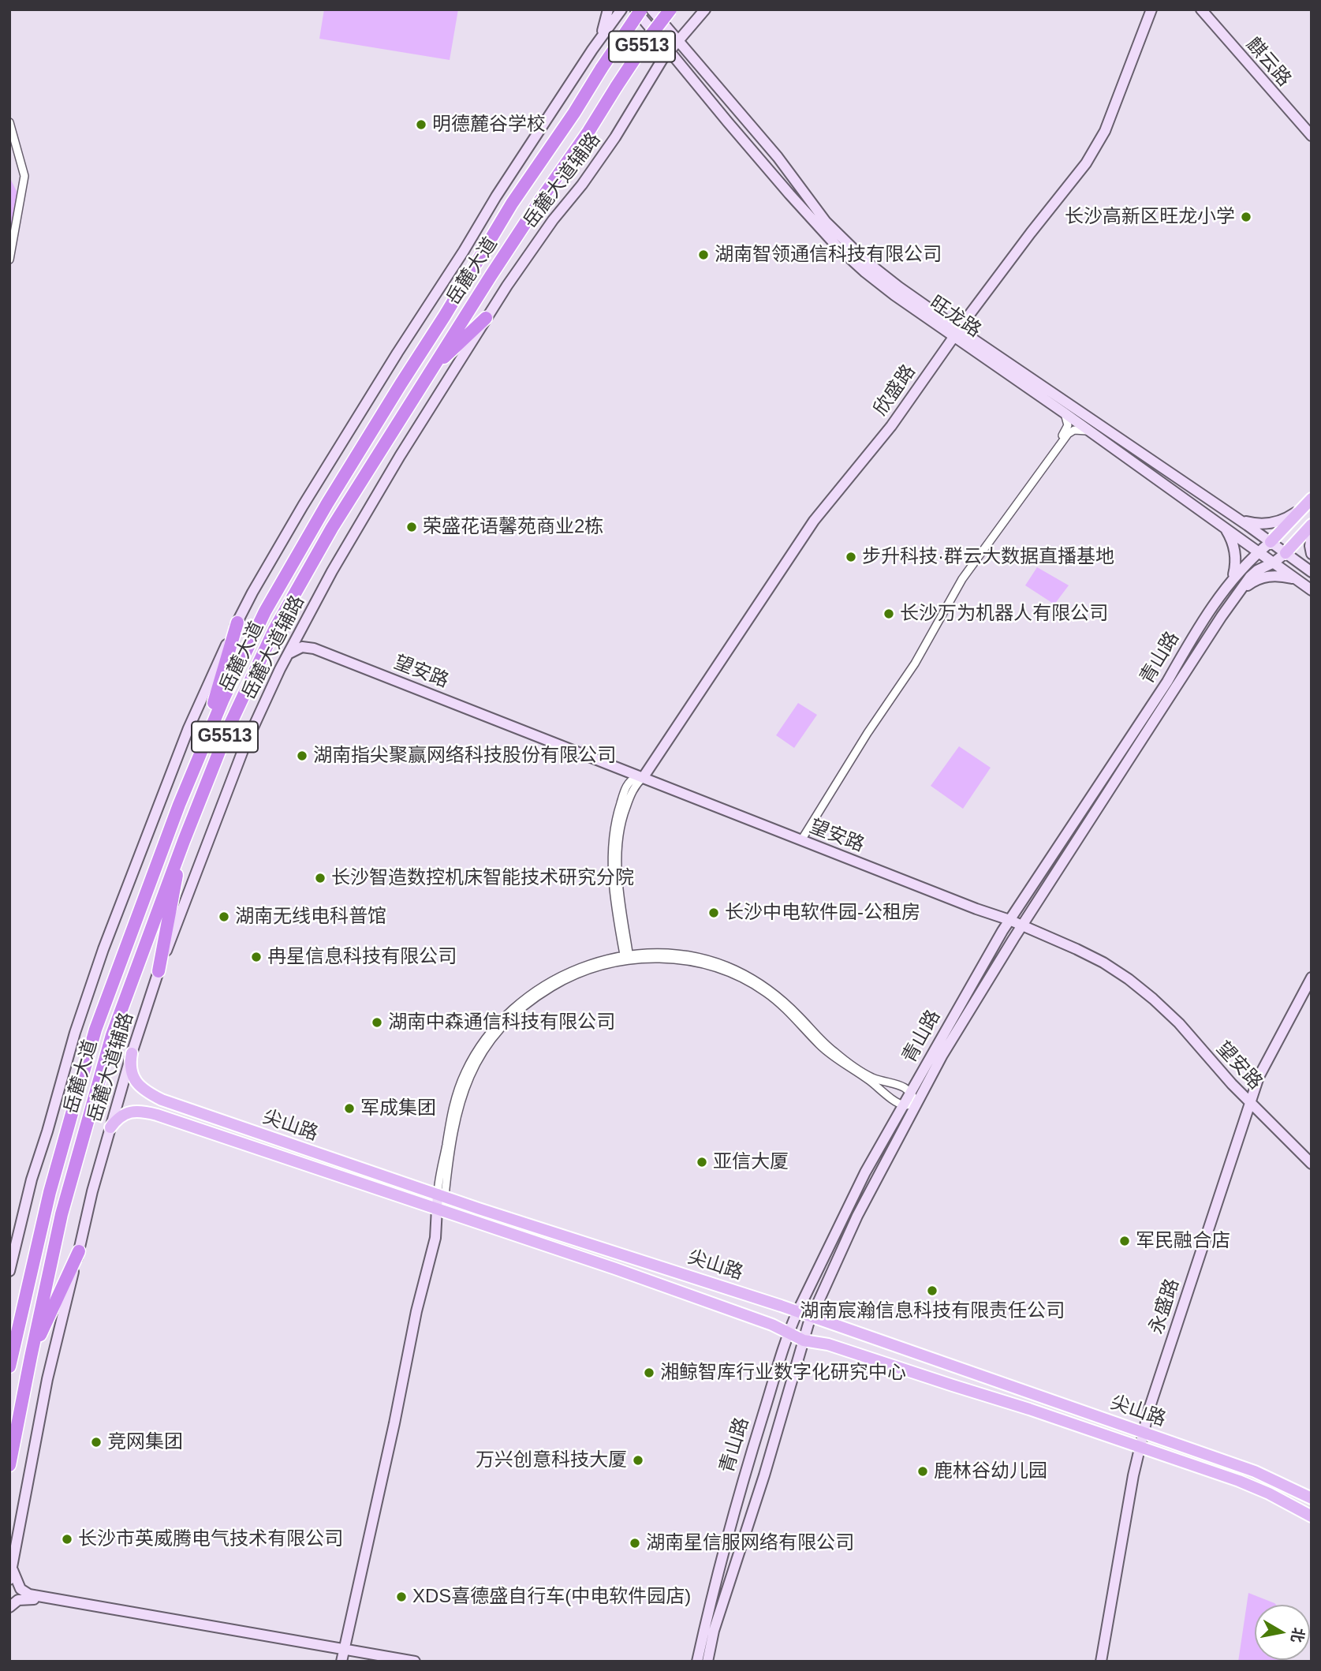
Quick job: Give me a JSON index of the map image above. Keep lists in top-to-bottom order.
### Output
{
  "streets": {
    "highway": ["G5513", "岳麓大道"],
    "main road": [
      "麒云路",
      "岳麓大道辅路",
      "旺龙路",
      "欣盛路",
      "青山路",
      "望安路",
      "尖山路",
      "永盛路"
    ]
  },
  "crossings": [
    ["岳麓大道辅路", "旺龙路"],
    ["岳麓大道辅路", "望安路"],
    ["岳麓大道辅路", "尖山路"],
    ["旺龙路", "欣盛路"],
    ["旺龙路", "青山路"],
    ["欣盛路", "望安路"],
    ["青山路", "望安路"],
    ["青山路", "尖山路"],
    ["望安路", "永盛路"],
    ["尖山路", "永盛路"]
  ],
  "places": [
    "明德麓谷学校",
    "长沙高新区旺龙小学",
    "湖南智领通信科技有限公司",
    "荣盛花语馨苑商业2栋",
    "步升科技·群云大数据直播基地",
    "长沙万为机器人有限公司",
    "湖南指尖聚赢网络科技股份有限公司",
    "长沙智造数控机床智能技术研究分院",
    "长沙中电软件园-公租房",
    "湖南无线电科普馆",
    "冉星信息科技有限公司",
    "湖南中森通信科技有限公司",
    "军成集团",
    "亚信大厦",
    "军民融合店",
    "湖南宸瀚信息科技有限责任公司",
    "湘鲸智库行业数字化研究中心",
    "竞网集团",
    "万兴创意科技大厦",
    "鹿林谷幼儿园",
    "长沙市英威腾电气技术有限公司",
    "湖南星信服网络有限公司",
    "XDS喜德盛自行车(中电软件园店)"
  ],
  "north": "right"
}
